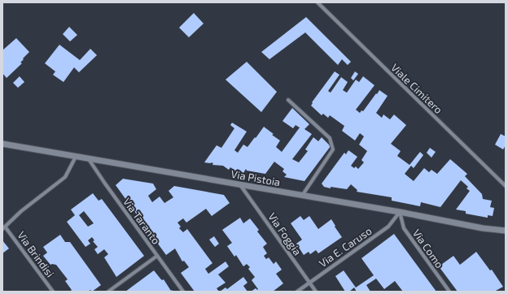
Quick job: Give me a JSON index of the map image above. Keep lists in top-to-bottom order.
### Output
{
  "streets": {
    "street": [
      "Viale Cimitero",
      "Via Pistoia",
      "Via Taranto",
      "Via Foggia",
      "Via E. Caruso",
      "Via Como",
      "Via Brindisi"
    ]
  },
  "crossings": [
    ["Via Pistoia", "Via Taranto"],
    ["Via Pistoia", "Via Foggia"],
    ["Via Pistoia", "Via E. Caruso"],
    ["Via Pistoia", "Via Como"],
    ["Via Foggia", "Via E. Caruso"],
    ["Via E. Caruso", "Via Como"]
  ]
}
